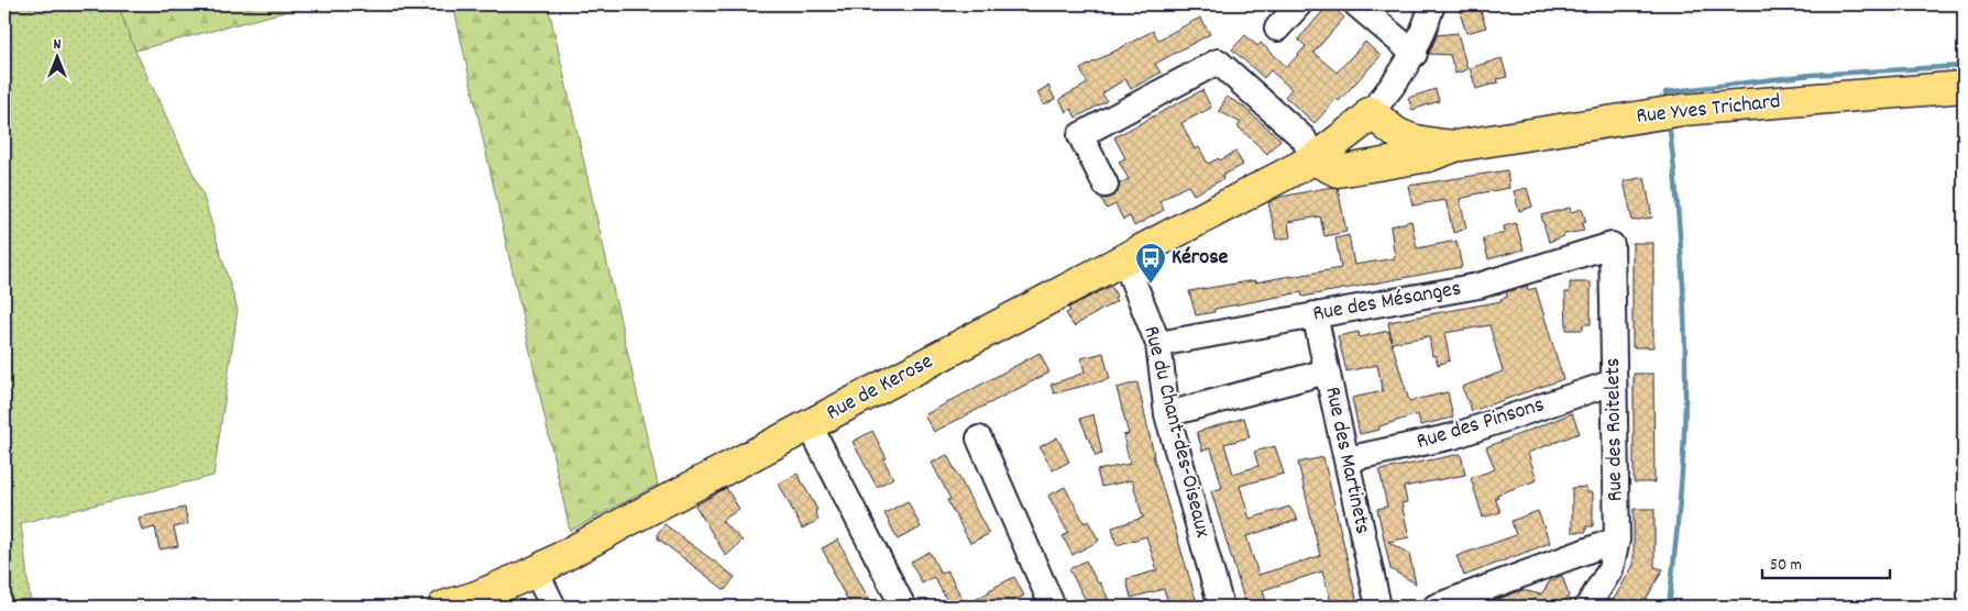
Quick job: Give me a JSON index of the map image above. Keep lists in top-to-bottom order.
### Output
{
  "streets": {
    "main road": ["Rue Yves Trichard", "Rue de Kerose"],
    "street": [
      "Rue des Mésanges",
      "Rue des Pinsons",
      "Rue des Roitelets",
      "Rue du Chant-des-Oiseaux",
      "Rue des Martinets"
    ]
  },
  "crossings": [
    ["Rue des Mésanges", "Rue des Roitelets"],
    ["Rue des Mésanges", "Rue du Chant-des-Oiseaux"],
    ["Rue des Mésanges", "Rue des Martinets"],
    ["Rue de Kerose", "Rue du Chant-des-Oiseaux"],
    ["Rue des Pinsons", "Rue des Roitelets"],
    ["Rue des Pinsons", "Rue des Martinets"]
  ],
  "places": {
    "bus stop": ["Kérose"]
  },
  "scale_bar": "50 m",
  "north": "top"
}
